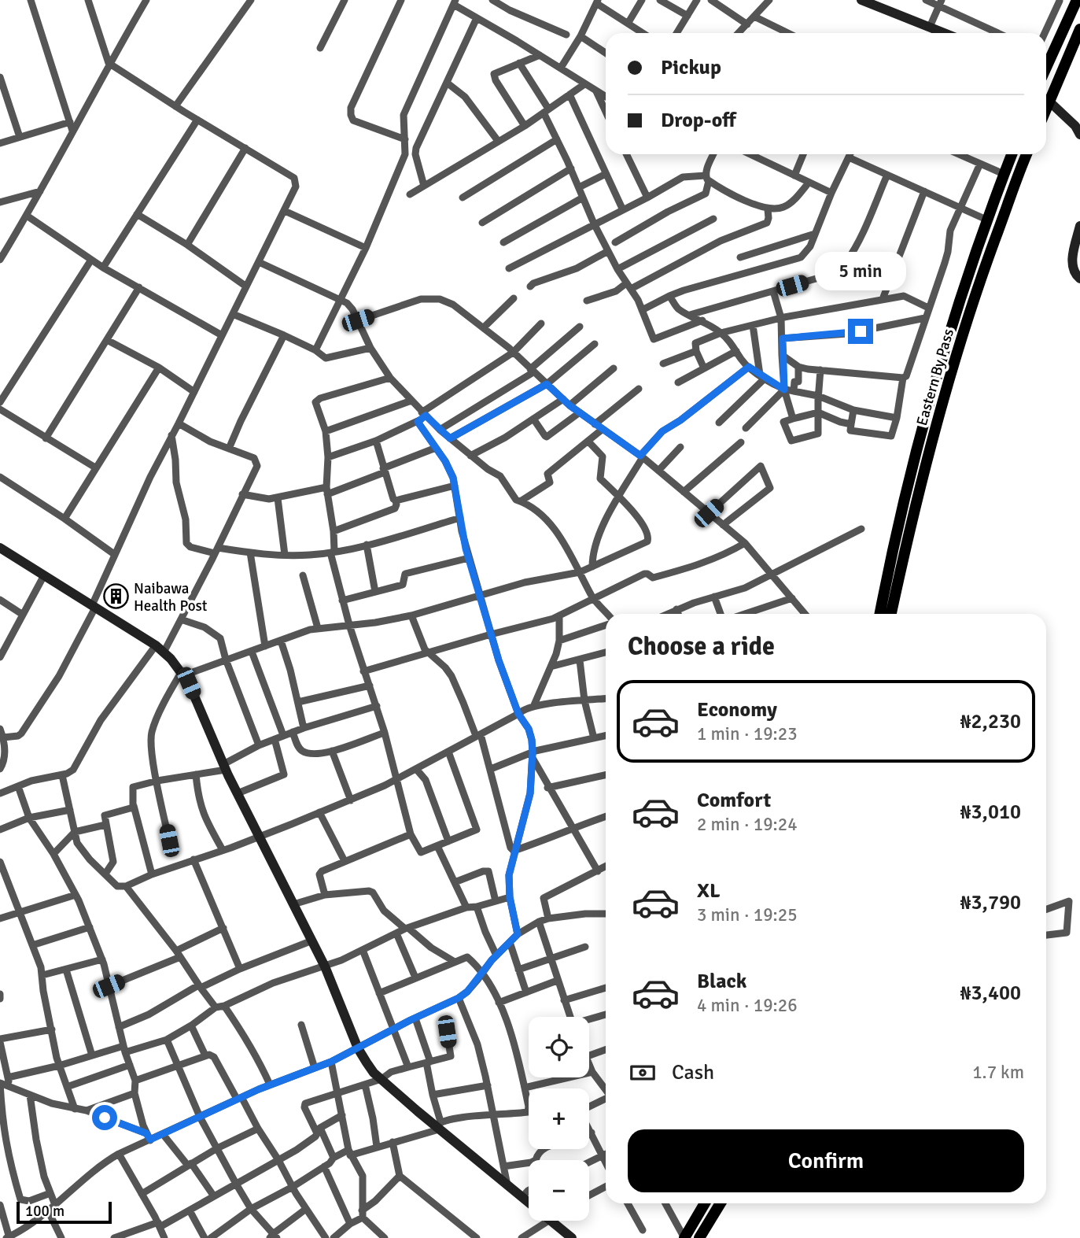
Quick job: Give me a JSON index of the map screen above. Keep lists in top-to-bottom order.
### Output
{
  "streets": {
    "main road": ["Eastern By Pass"]
  },
  "places": {
    "building": ["Naibawa Health Post"]
  },
  "scale_bar": "100 m",
  "page": {
    "banner": ["Pickup", "Drop-off"],
    "bubble": "5 min",
    "heading": "Choose a ride",
    "list": [
      {
        "name": "Economy",
        "note": "1 min · 19:23",
        "value": "₦2,230"
      },
      {
        "name": "Comfort",
        "note": "2 min · 19:24",
        "value": "₦3,010"
      },
      {
        "name": "XL",
        "note": "3 min · 19:25",
        "value": "₦3,790"
      },
      {
        "name": "Black",
        "note": "4 min · 19:26",
        "value": "₦3,400"
      }
    ],
    "map_buttons": ["+", "−"],
    "pay": ["Cash", "1.7 km"],
    "buttons": "Confirm",
    "scale": "100 m"
  }
}
